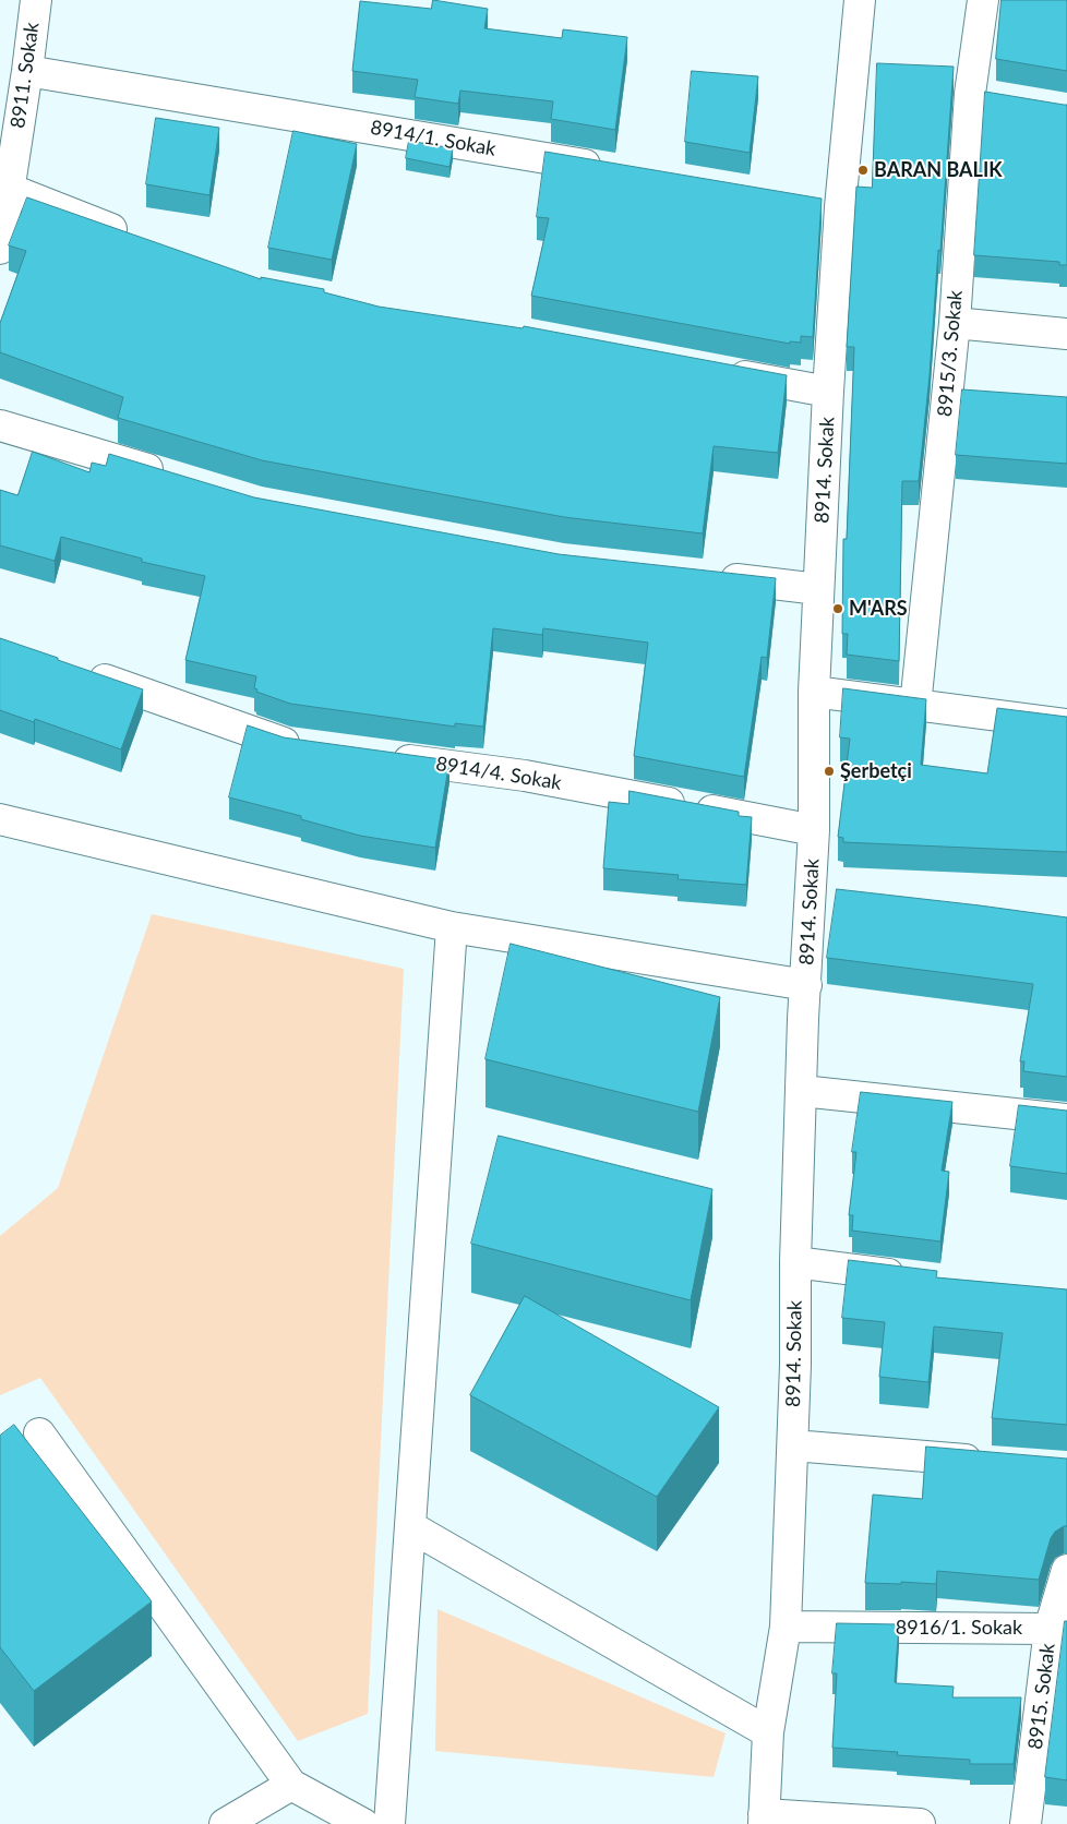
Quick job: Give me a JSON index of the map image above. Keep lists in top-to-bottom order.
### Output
{
  "streets": {
    "street": [
      "8911. Sokak",
      "8914/1. Sokak",
      "8915/3. Sokak",
      "8914. Sokak",
      "8914/4. Sokak",
      "8916/1. Sokak",
      "8915. Sokak"
    ]
  },
  "crossings": [
    ["8911. Sokak", "8914/1. Sokak"],
    ["8914. Sokak", "8914/4. Sokak"],
    ["8914. Sokak", "8916/1. Sokak"],
    ["8916/1. Sokak", "8915. Sokak"]
  ],
  "places": ["BARAN BALIK", "M'ARS", "Şerbetçi"]
}
